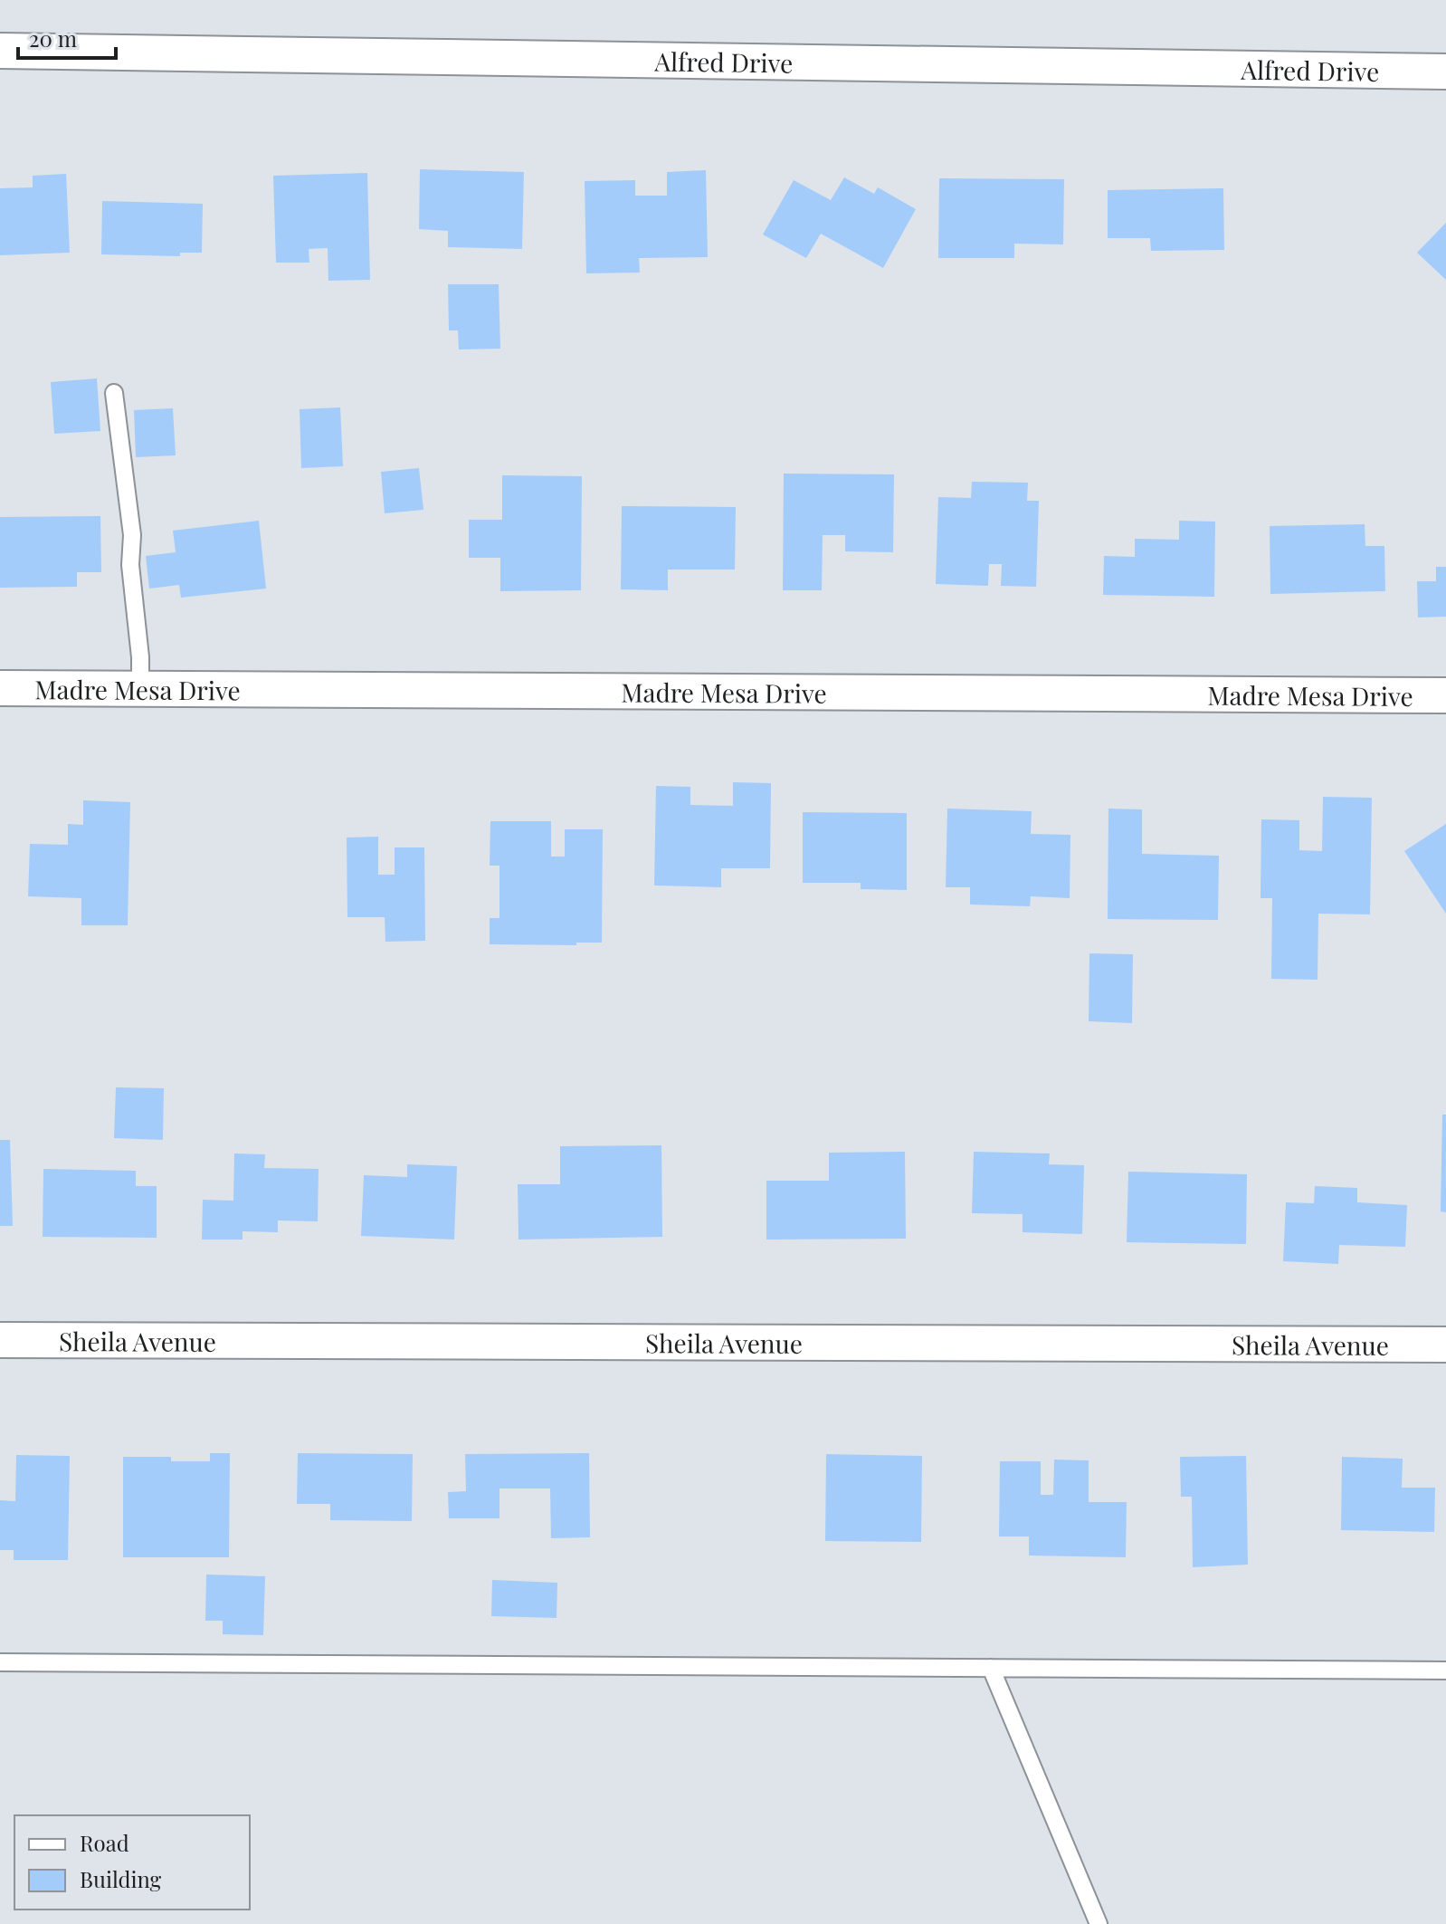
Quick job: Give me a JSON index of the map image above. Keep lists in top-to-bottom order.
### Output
{
  "streets": {
    "street": ["Alfred Drive", "Madre Mesa Drive", "Sheila Avenue"]
  },
  "legend": ["Road", "Building"],
  "scale_bar": "20 m"
}
